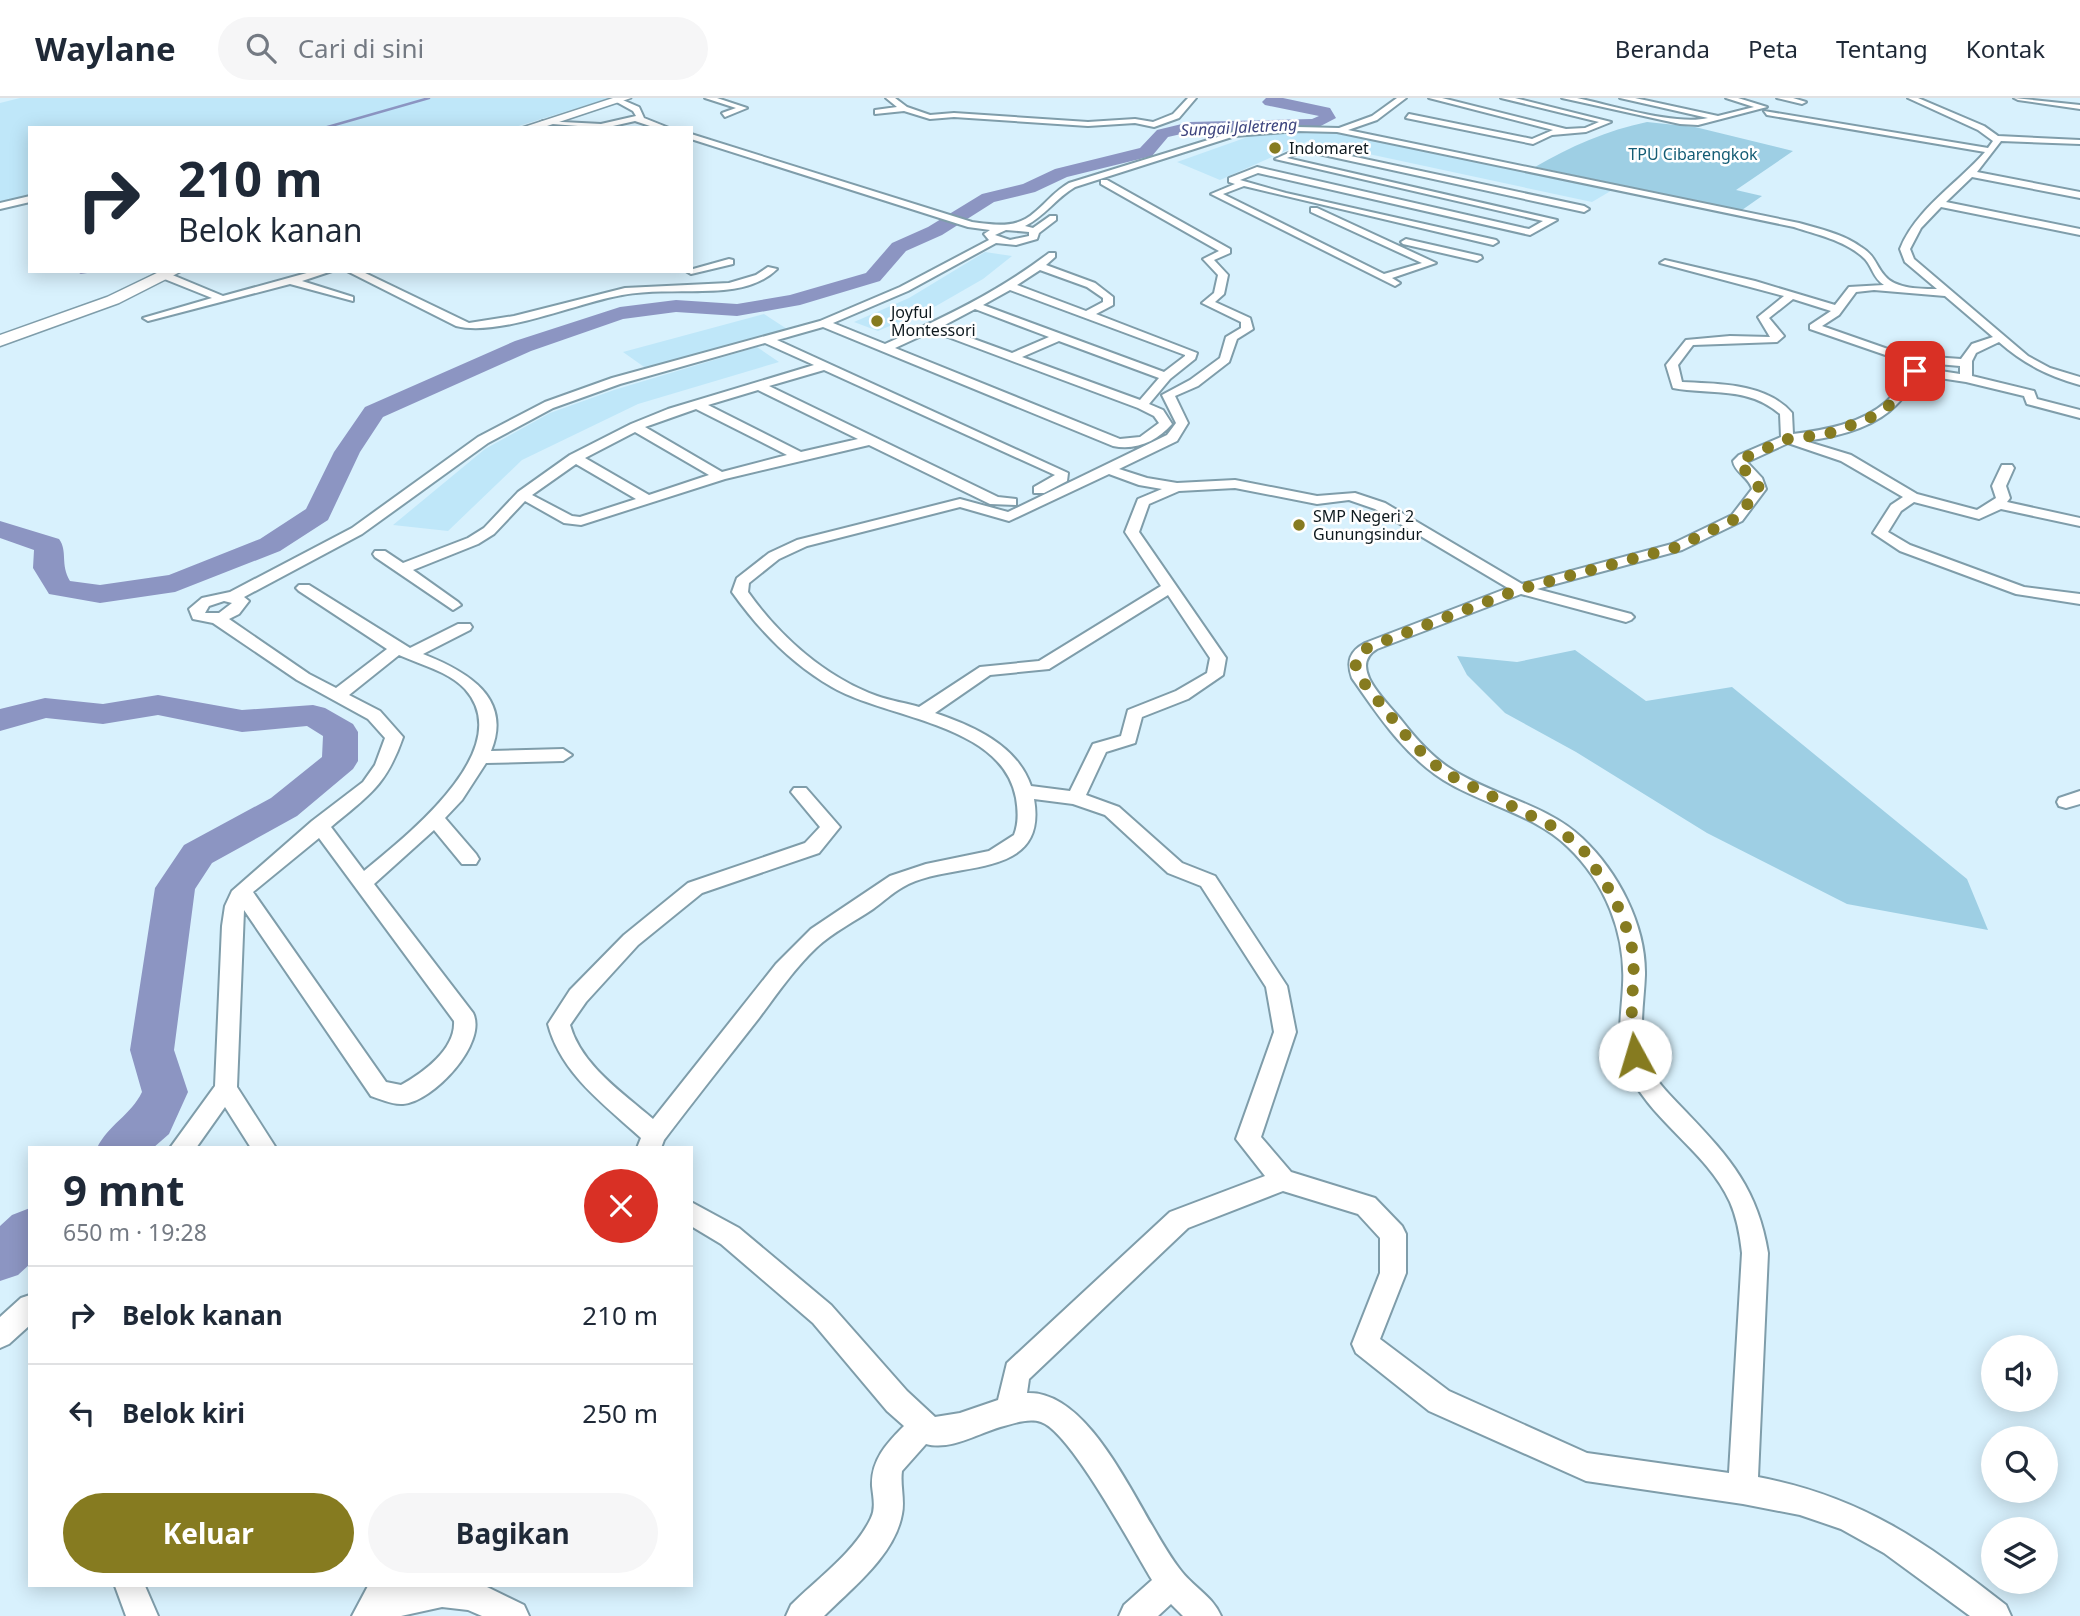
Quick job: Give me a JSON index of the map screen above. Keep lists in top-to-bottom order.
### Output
{
  "water": ["Sungai Jaletreng"],
  "parks": ["TPU Cibarengkok"],
  "places": ["Indomaret", "Joyful Montessori", "SMP Negeri 2 Gunungsindur"],
  "page": {
    "header": "Waylane",
    "search": "Cari di sini",
    "nav": [
      "Beranda",
      "Peta",
      "Tentang",
      "Kontak"
    ],
    "turn": ["210 m", "Belok kanan"],
    "heading": ["9 mnt", "650 m · 19:28"],
    "list": [
      {
        "name": "Belok kanan",
        "value": "210 m"
      },
      {
        "name": "Belok kiri",
        "value": "250 m"
      }
    ],
    "buttons": ["Keluar", "Bagikan"]
  }
}
